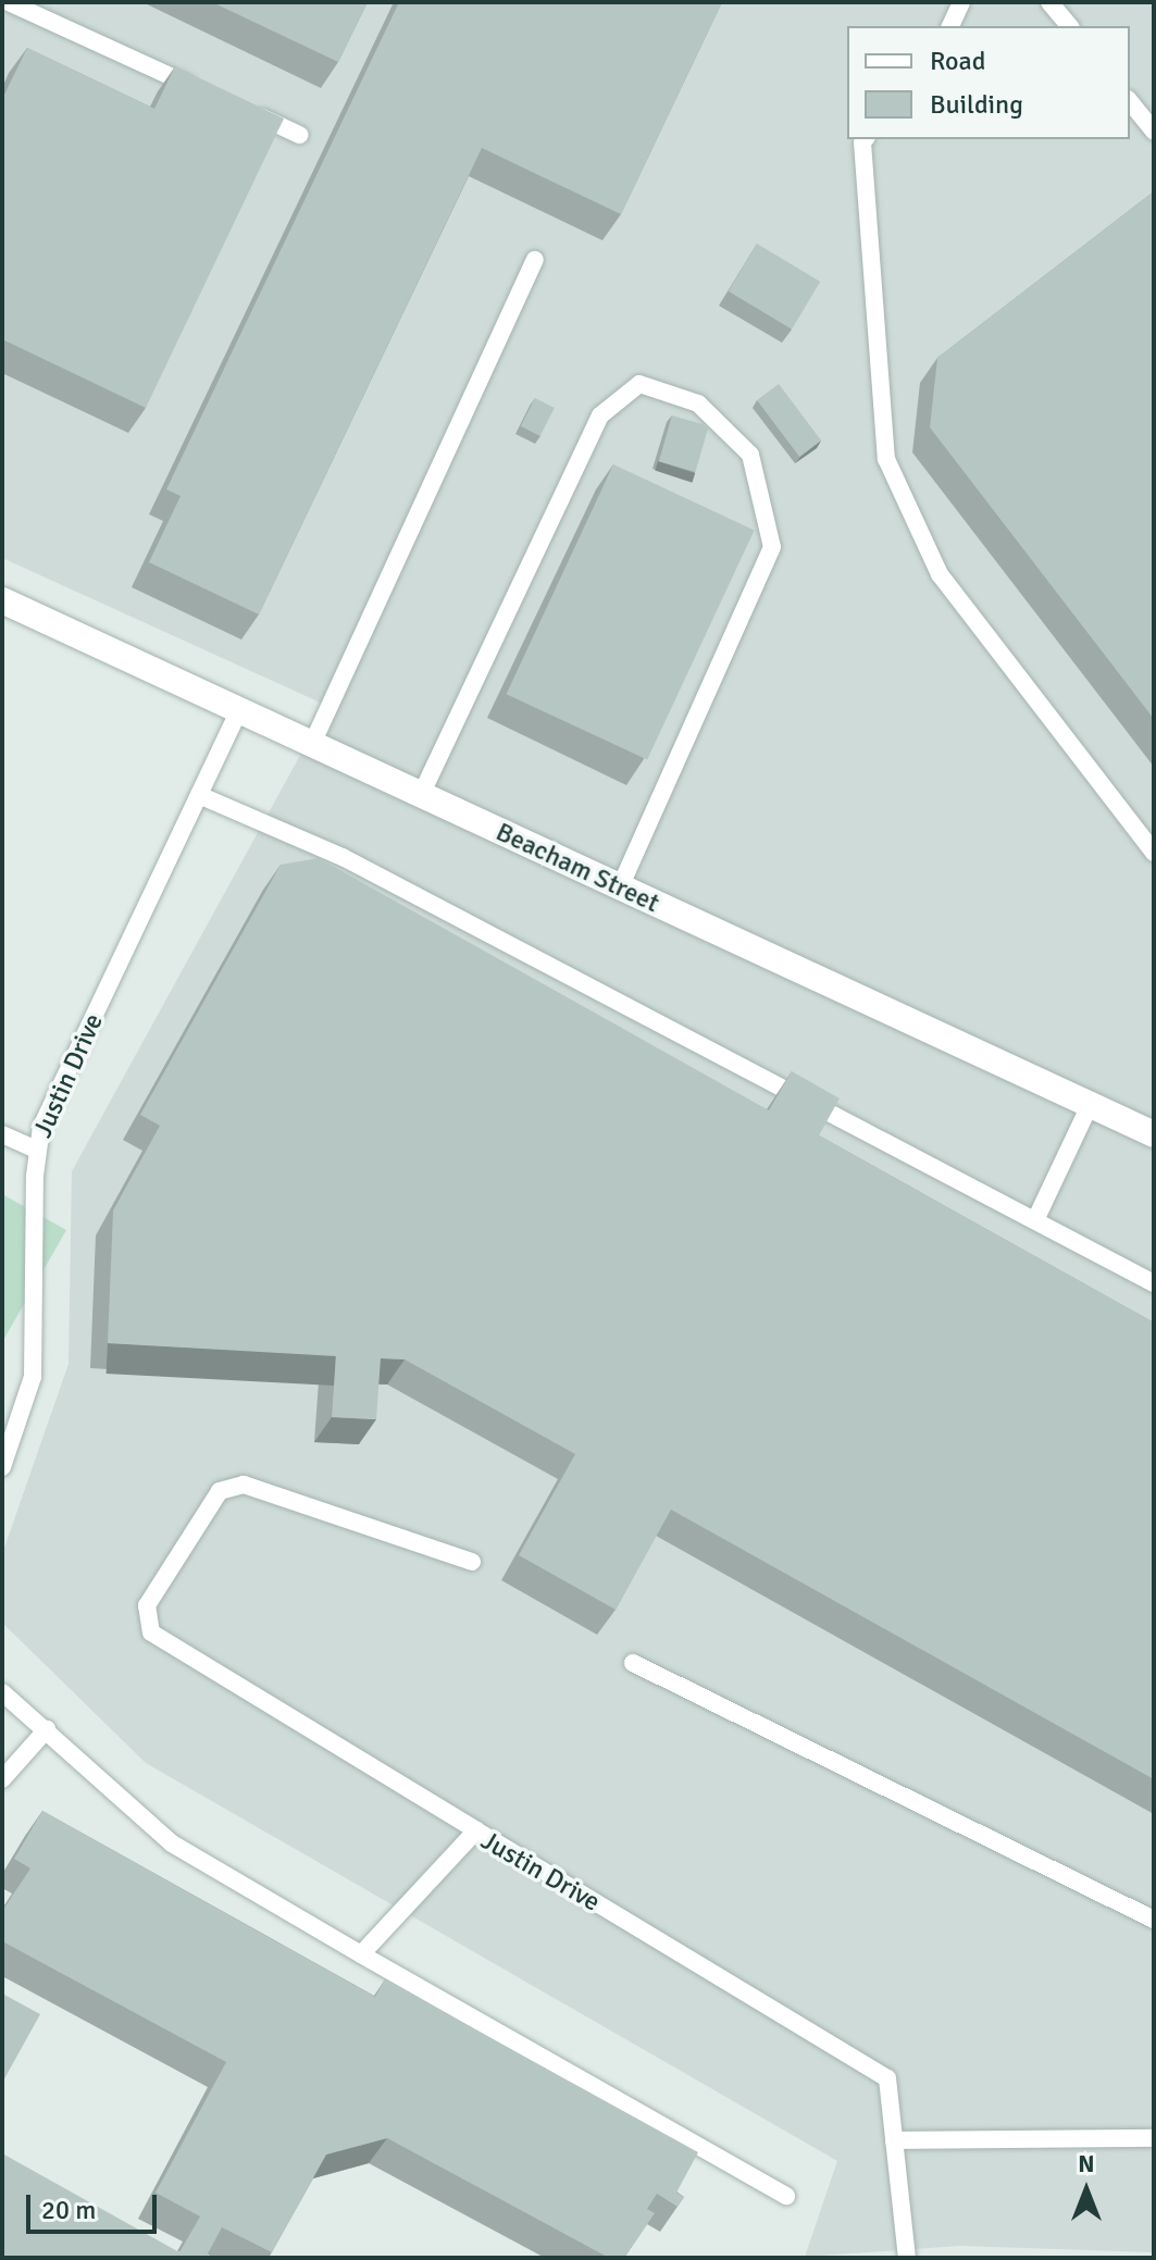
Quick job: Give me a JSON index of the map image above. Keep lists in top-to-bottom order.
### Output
{
  "streets": {
    "main road": ["Beacham Street"],
    "lane": ["Justin Drive"]
  },
  "crossings": [
    ["Beacham Street", "Justin Drive"]
  ],
  "legend": ["Road", "Building"],
  "scale_bar": "20 m",
  "north": "top"
}
